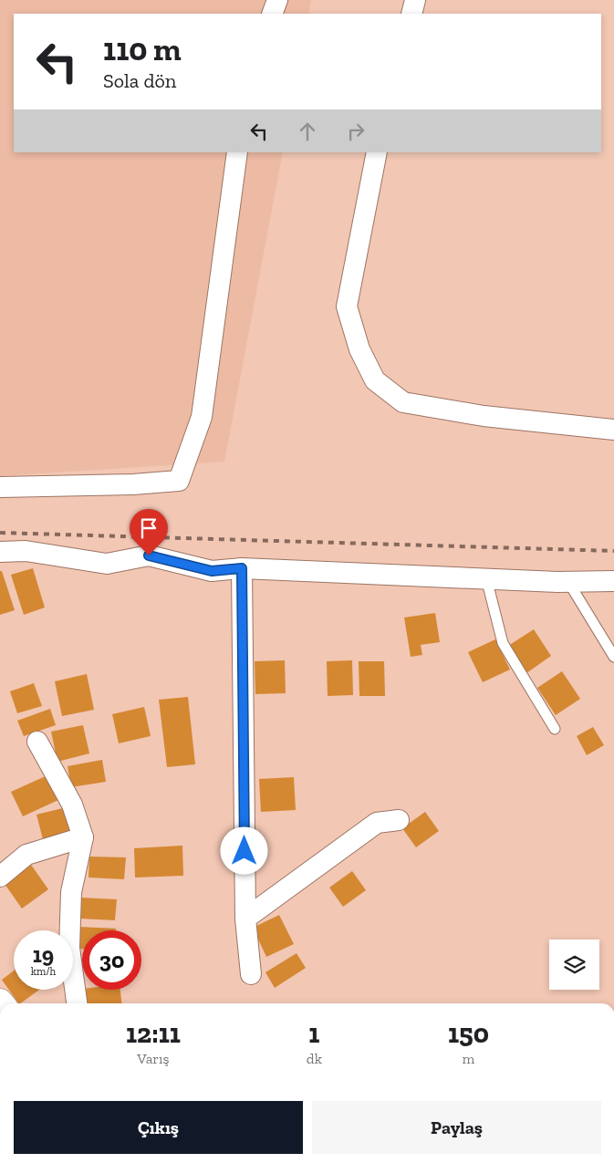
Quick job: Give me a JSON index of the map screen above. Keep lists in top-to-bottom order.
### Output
{
  "page": {
    "turn": ["110 m", "Sola dön"],
    "speed": "19 km/h",
    "limit": "30",
    "eta": [
      "12:11",
      "Varış",
      "1",
      "dk",
      "150",
      "m"
    ],
    "buttons": ["Çıkış", "Paylaş"]
  }
}
